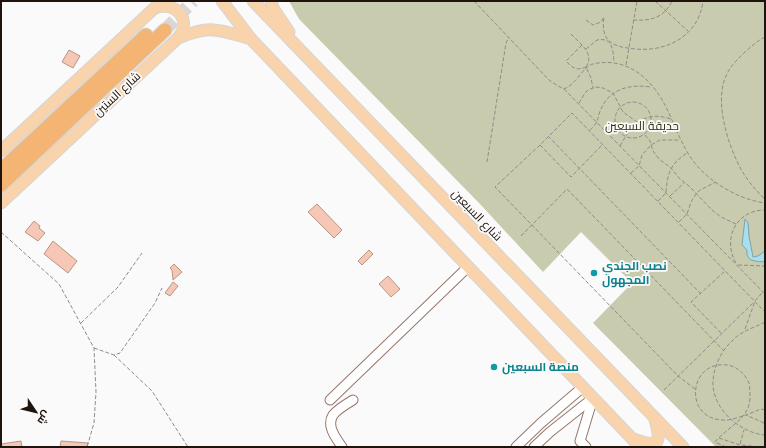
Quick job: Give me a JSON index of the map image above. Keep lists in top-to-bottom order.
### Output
{
  "streets": {
    "highway": ["شارع الستين"],
    "main road": ["شارع السبعين"]
  },
  "parks": ["حديقة السبعين"],
  "places": ["نصب الجندي المجهول", "منصة السبعين"],
  "north": "bottom right"
}
